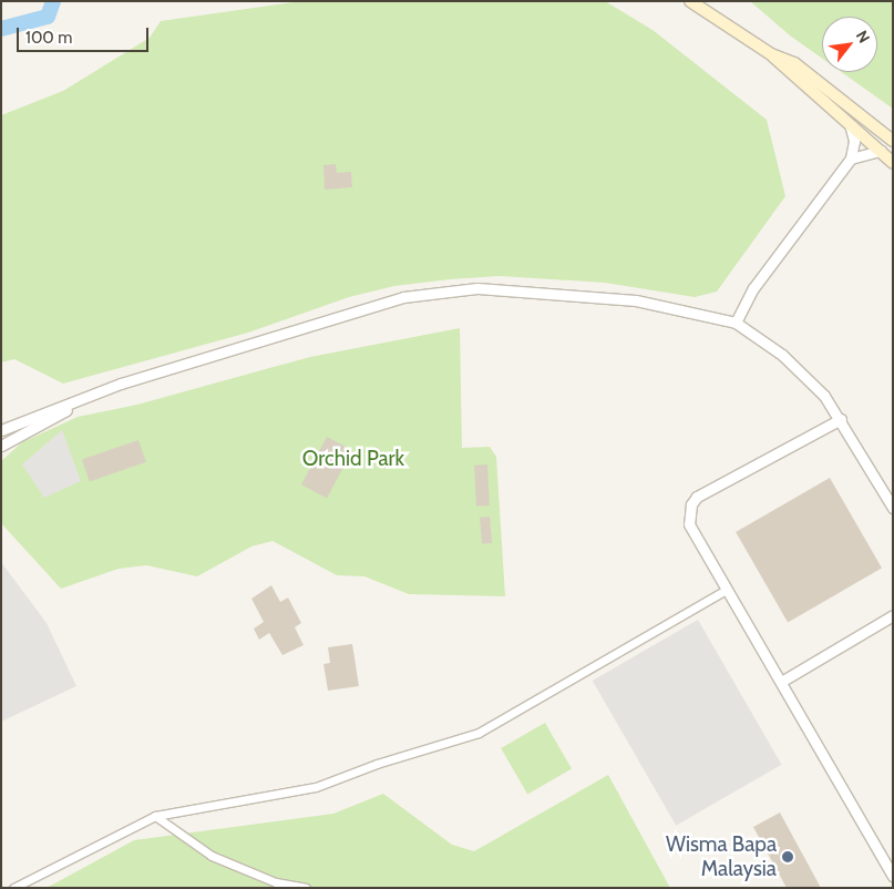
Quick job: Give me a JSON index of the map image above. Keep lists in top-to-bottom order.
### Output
{
  "parks": ["Orchid Park"],
  "places": ["Wisma Bapa Malaysia"],
  "scale_bar": "100 m",
  "north": "top right"
}
